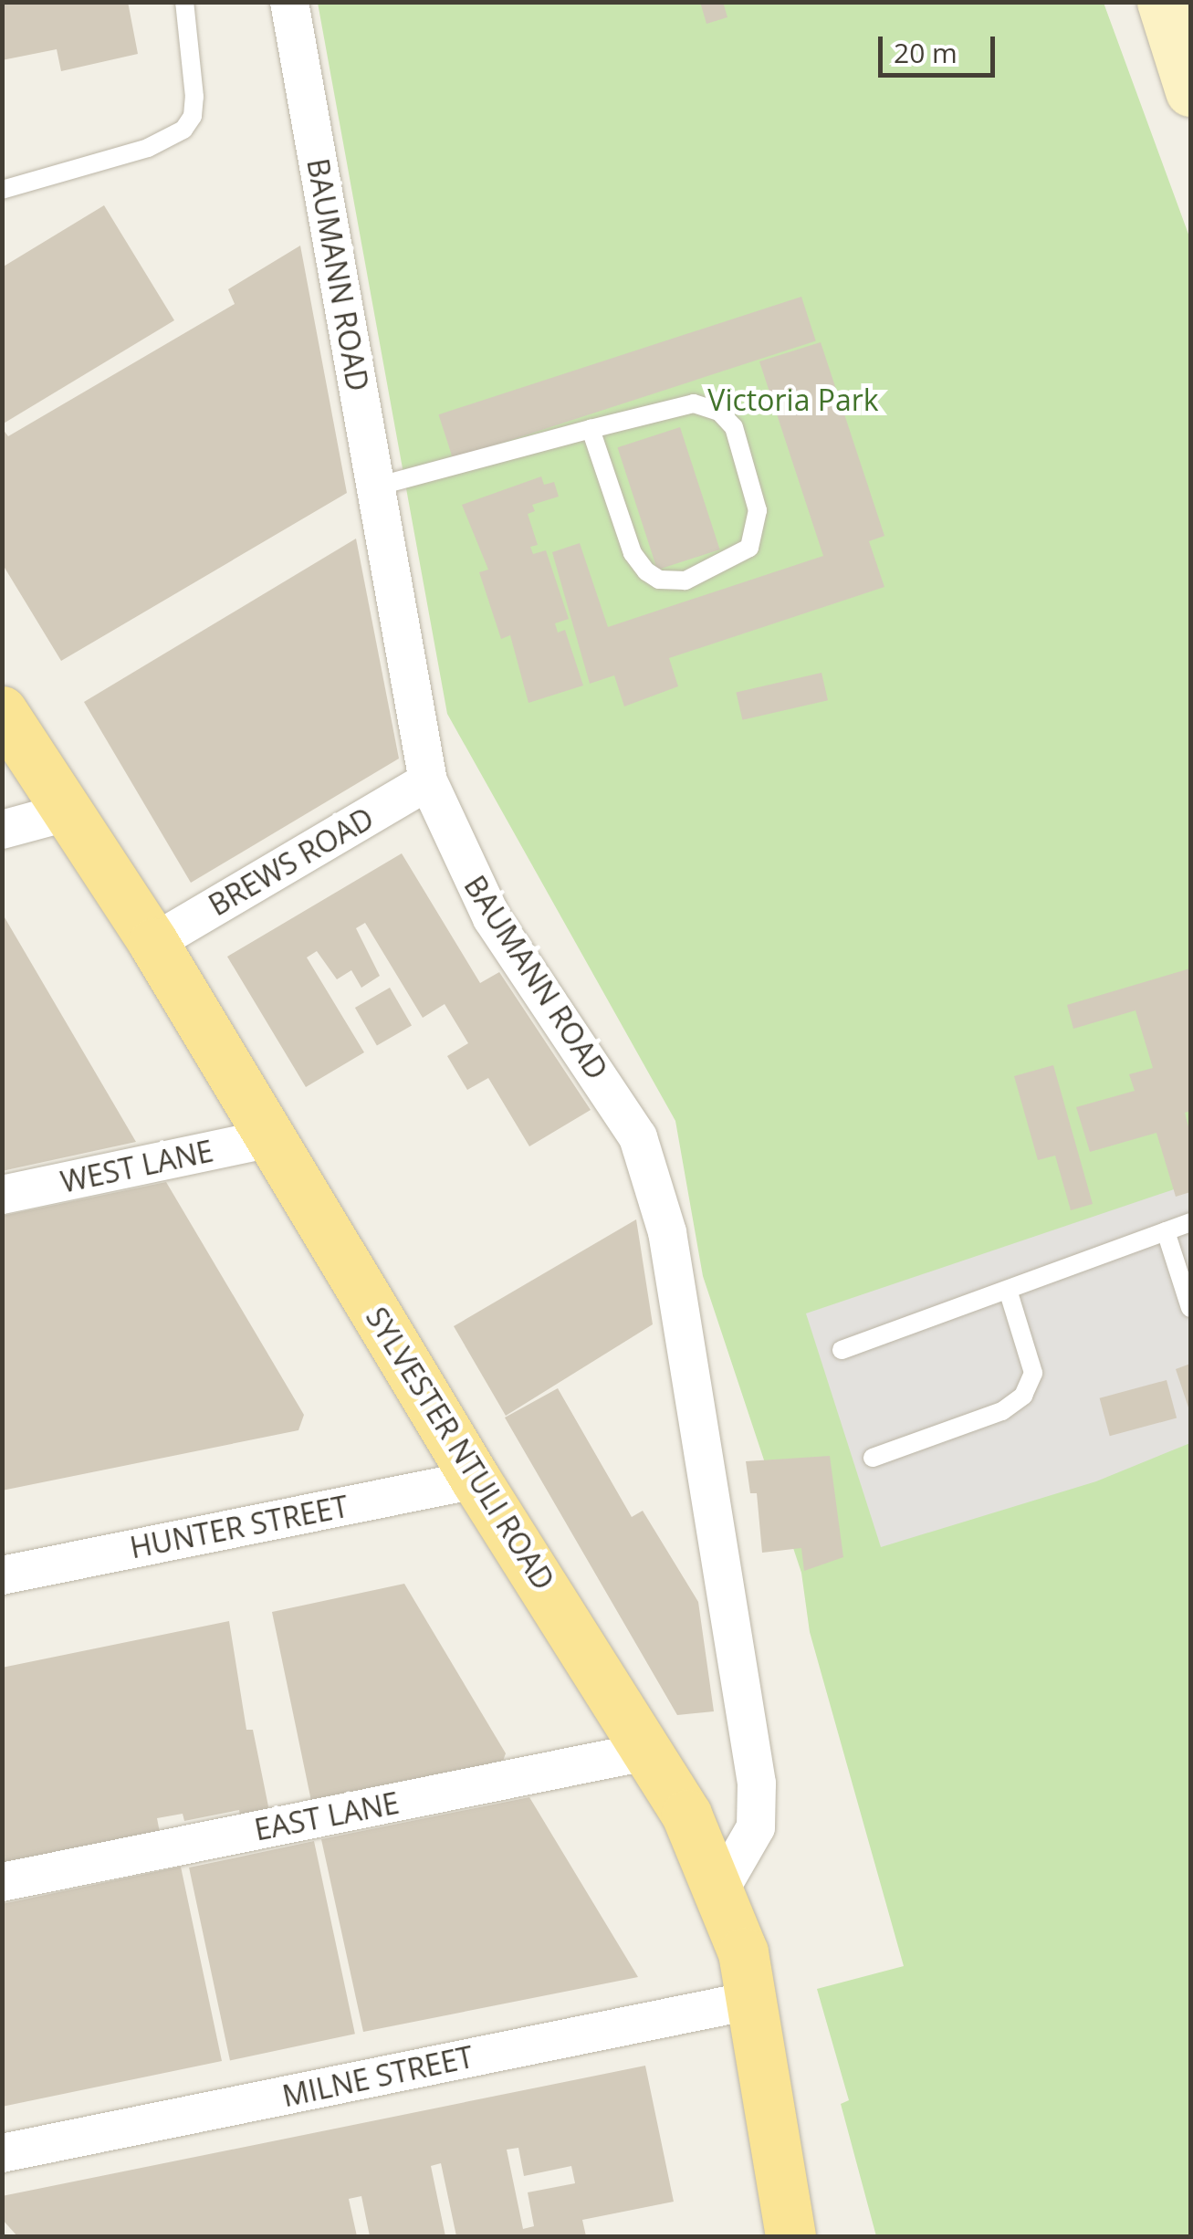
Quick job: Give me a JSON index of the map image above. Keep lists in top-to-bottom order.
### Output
{
  "streets": {
    "main road": ["SYLVESTER NTULI ROAD"],
    "street": [
      "BAUMANN ROAD",
      "BREWS ROAD",
      "WEST LANE",
      "HUNTER STREET",
      "EAST LANE",
      "MILNE STREET"
    ]
  },
  "crossings": [
    ["BAUMANN ROAD", "BREWS ROAD"],
    ["BAUMANN ROAD", "SYLVESTER NTULI ROAD"],
    ["BREWS ROAD", "SYLVESTER NTULI ROAD"],
    ["WEST LANE", "SYLVESTER NTULI ROAD"],
    ["SYLVESTER NTULI ROAD", "HUNTER STREET"],
    ["SYLVESTER NTULI ROAD", "EAST LANE"],
    ["SYLVESTER NTULI ROAD", "MILNE STREET"]
  ],
  "parks": ["Victoria Park"],
  "scale_bar": "20 m"
}
